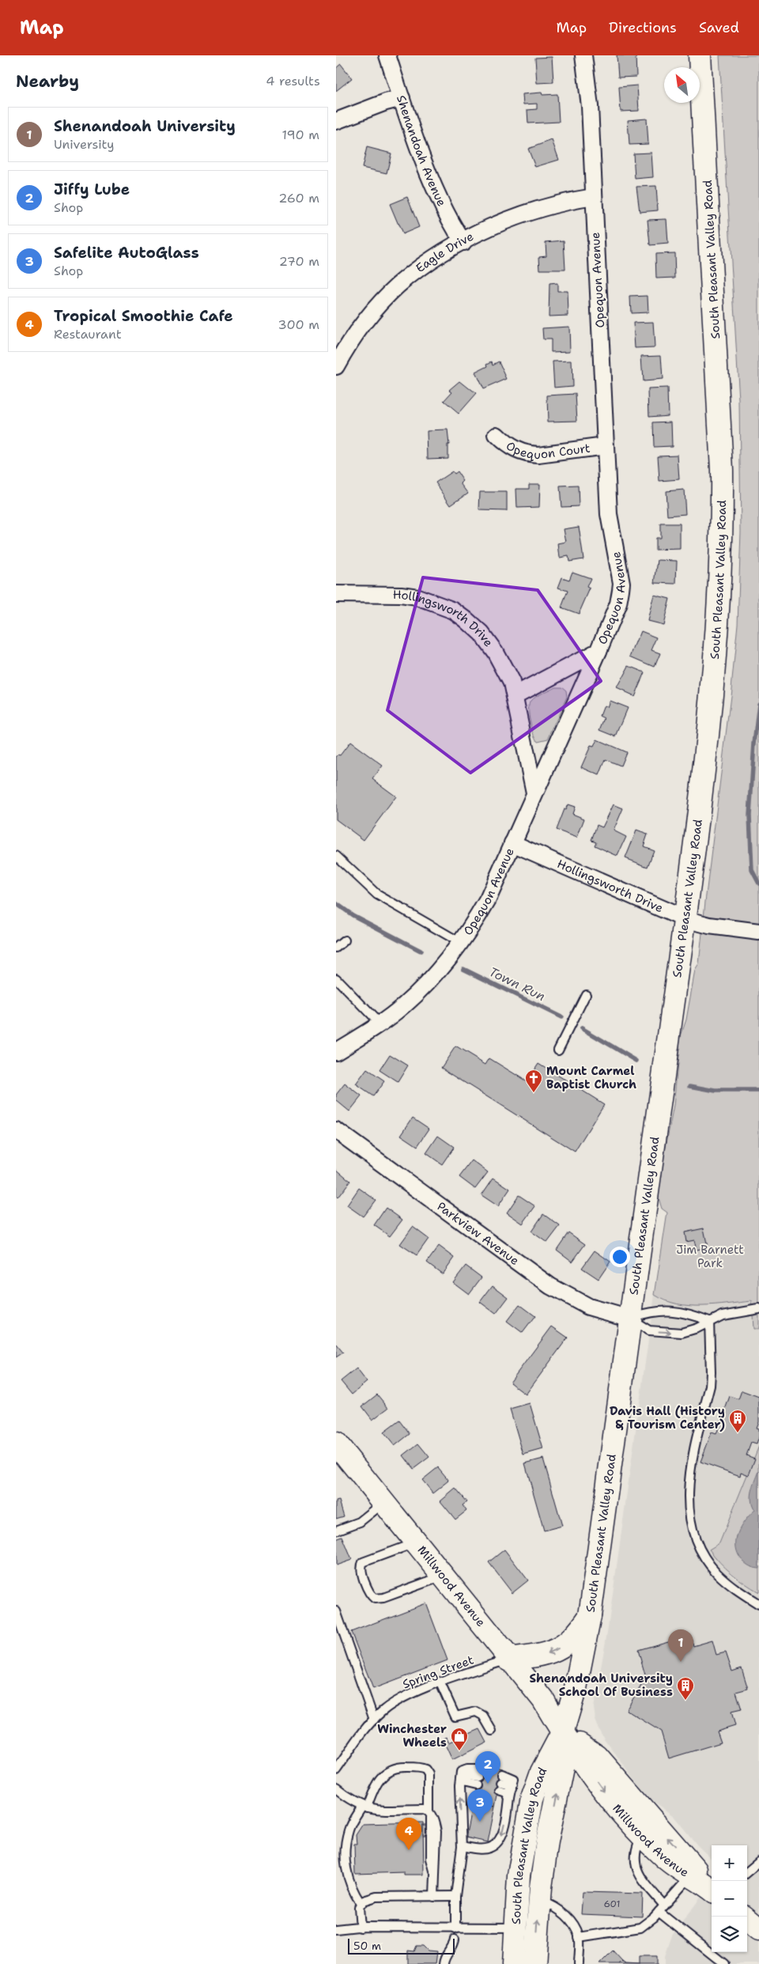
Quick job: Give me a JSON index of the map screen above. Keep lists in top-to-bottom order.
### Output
{
  "streets": {
    "main road": ["South Pleasant Valley Road", "Millwood Avenue"],
    "street": [
      "Shenandoah Avenue",
      "Eagle Drive",
      "Opequon Avenue",
      "Opequon Court",
      "Hollingsworth Drive",
      "Parkview Avenue"
    ],
    "lane": ["Spring Street"]
  },
  "crossings": [
    ["Shenandoah Avenue", "Eagle Drive"],
    ["Eagle Drive", "Opequon Avenue"],
    ["South Pleasant Valley Road", "Hollingsworth Drive"],
    ["South Pleasant Valley Road", "Parkview Avenue"],
    ["South Pleasant Valley Road", "Millwood Avenue"],
    ["Opequon Avenue", "Opequon Court"],
    ["Opequon Avenue", "Hollingsworth Drive"],
    ["Millwood Avenue", "Spring Street"]
  ],
  "water": ["Town Run"],
  "parks": ["Jim Barnett Park"],
  "places": {
    "church": ["Mount Carmel Baptist Church"],
    "building": ["Davis Hall (History & Tourism Center)", "Shenandoah University School Of Business"],
    "shop": ["Winchester Wheels"]
  },
  "house_numbers": ["601"],
  "scale_bar": "50 m",
  "north": "top left",
  "page": {
    "header": "Map",
    "nav": ["Map", "Directions", "Saved"],
    "heading": ["Nearby", "4 results"],
    "list": [
      {
        "mark": "1",
        "name": "Shenandoah University",
        "note": "University",
        "value": "190 m"
      },
      {
        "mark": "2",
        "name": "Jiffy Lube",
        "note": "Shop",
        "value": "260 m"
      },
      {
        "mark": "3",
        "name": "Safelite AutoGlass",
        "note": "Shop",
        "value": "270 m"
      },
      {
        "mark": "4",
        "name": "Tropical Smoothie Cafe",
        "note": "Restaurant",
        "value": "300 m"
      }
    ],
    "pins": [
      "1",
      "2",
      "3",
      "4"
    ],
    "map_buttons": ["+", "−"],
    "scale": "50 m"
  }
}
